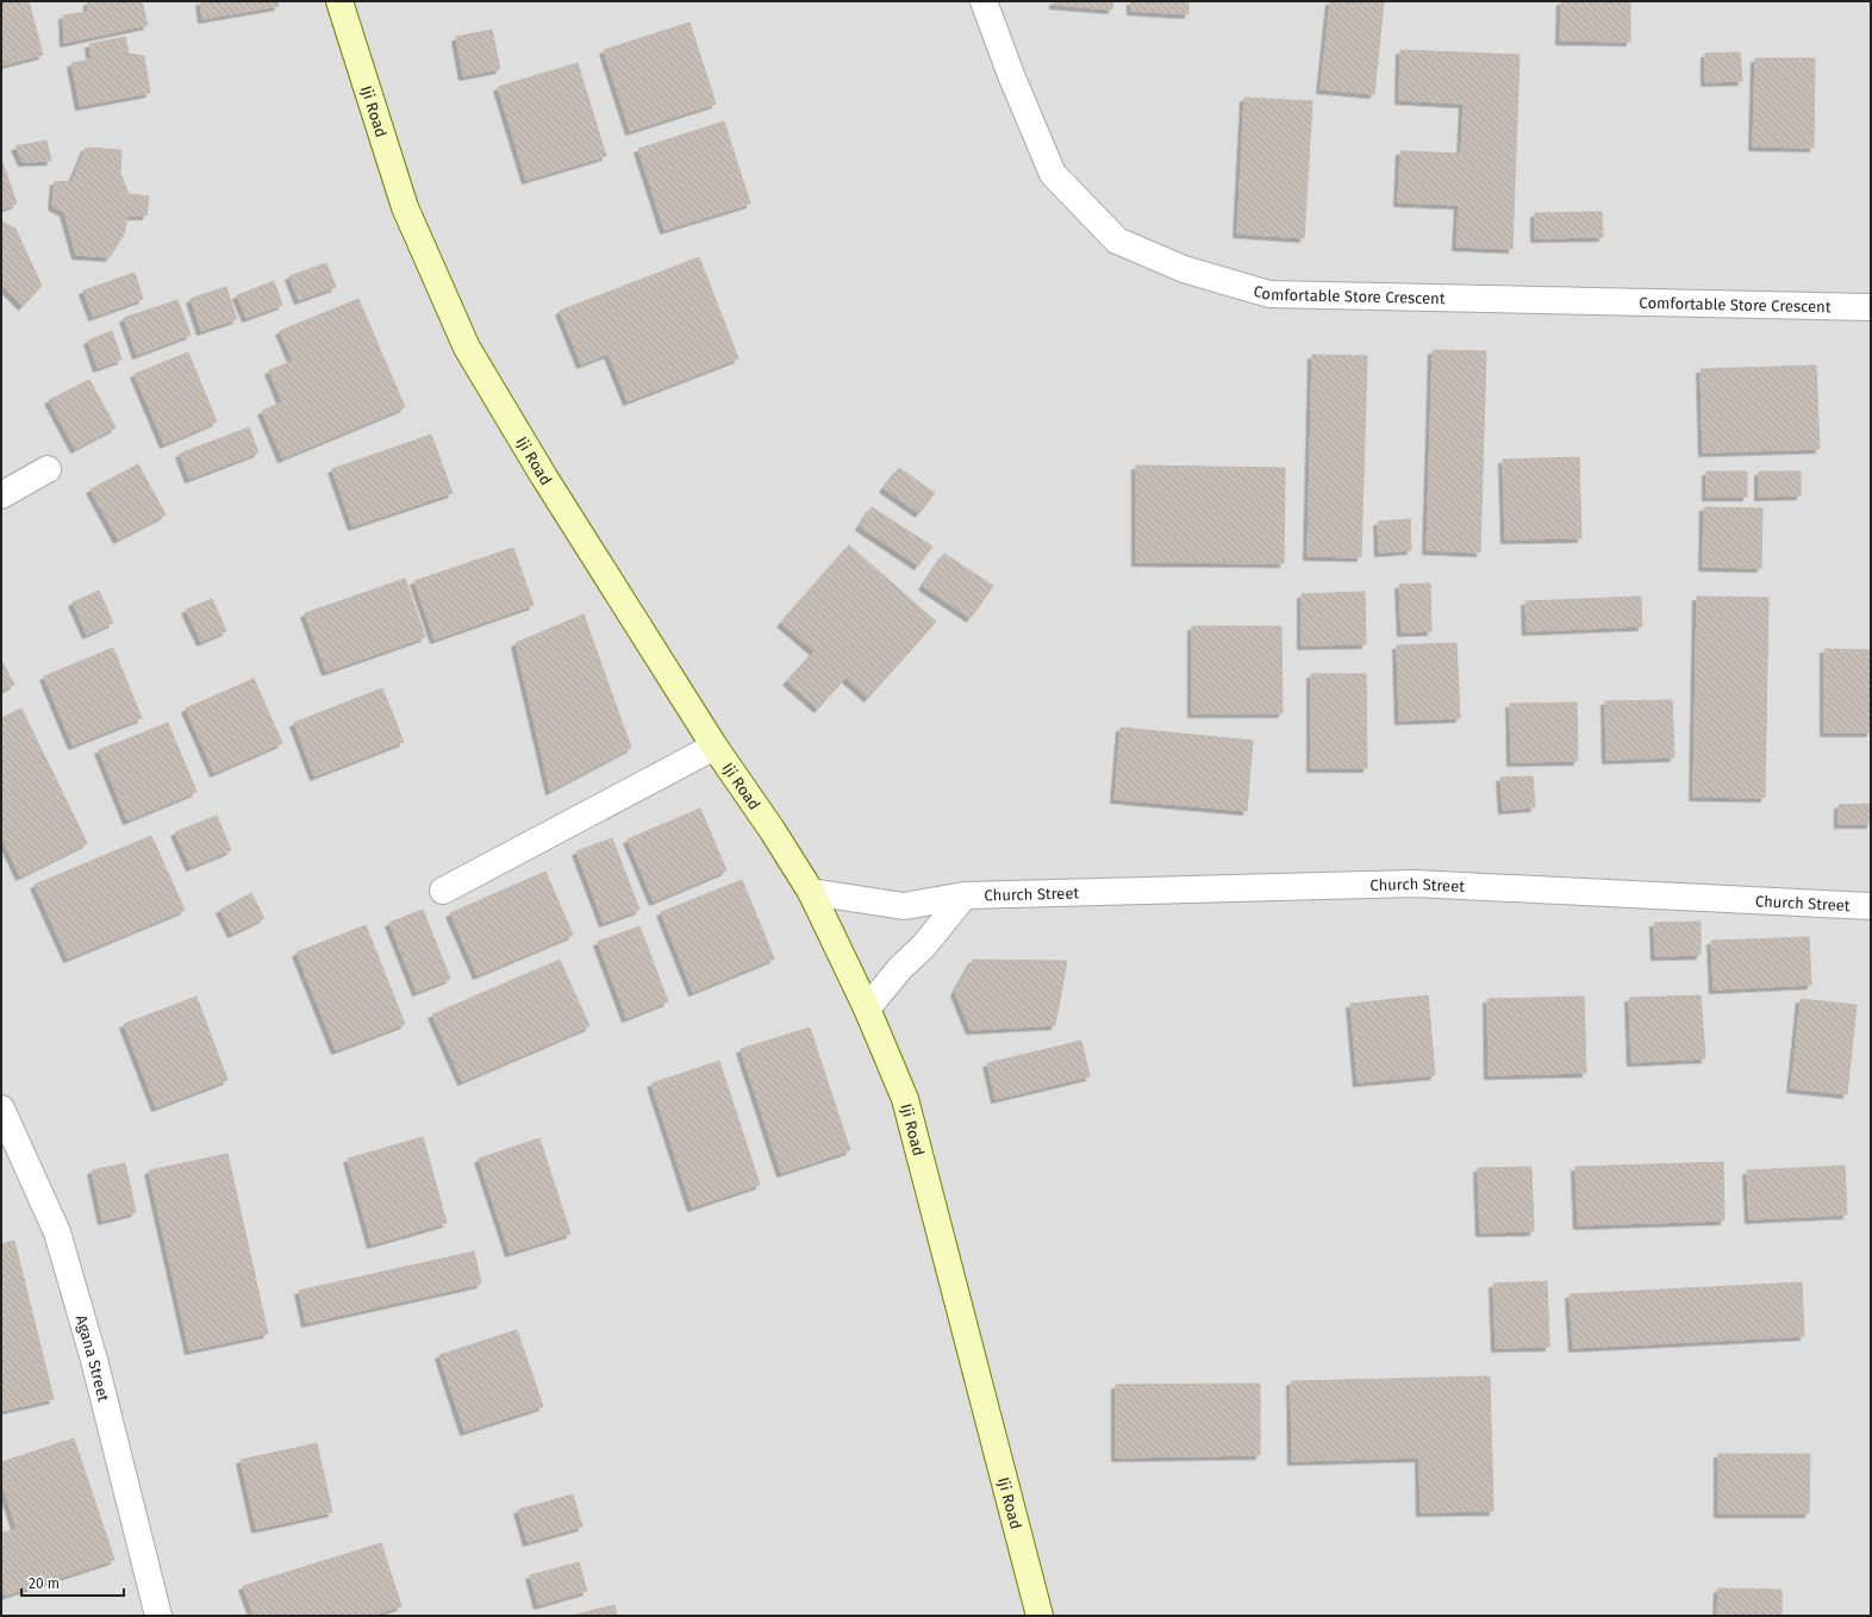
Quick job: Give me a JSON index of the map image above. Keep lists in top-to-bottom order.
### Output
{
  "streets": {
    "street": [
      "Iji Road",
      "Comfortable Store Crescent",
      "Church Street",
      "Agana Street"
    ]
  },
  "crossings": [
    ["Iji Road", "Church Street"]
  ],
  "scale_bar": "20 m"
}
